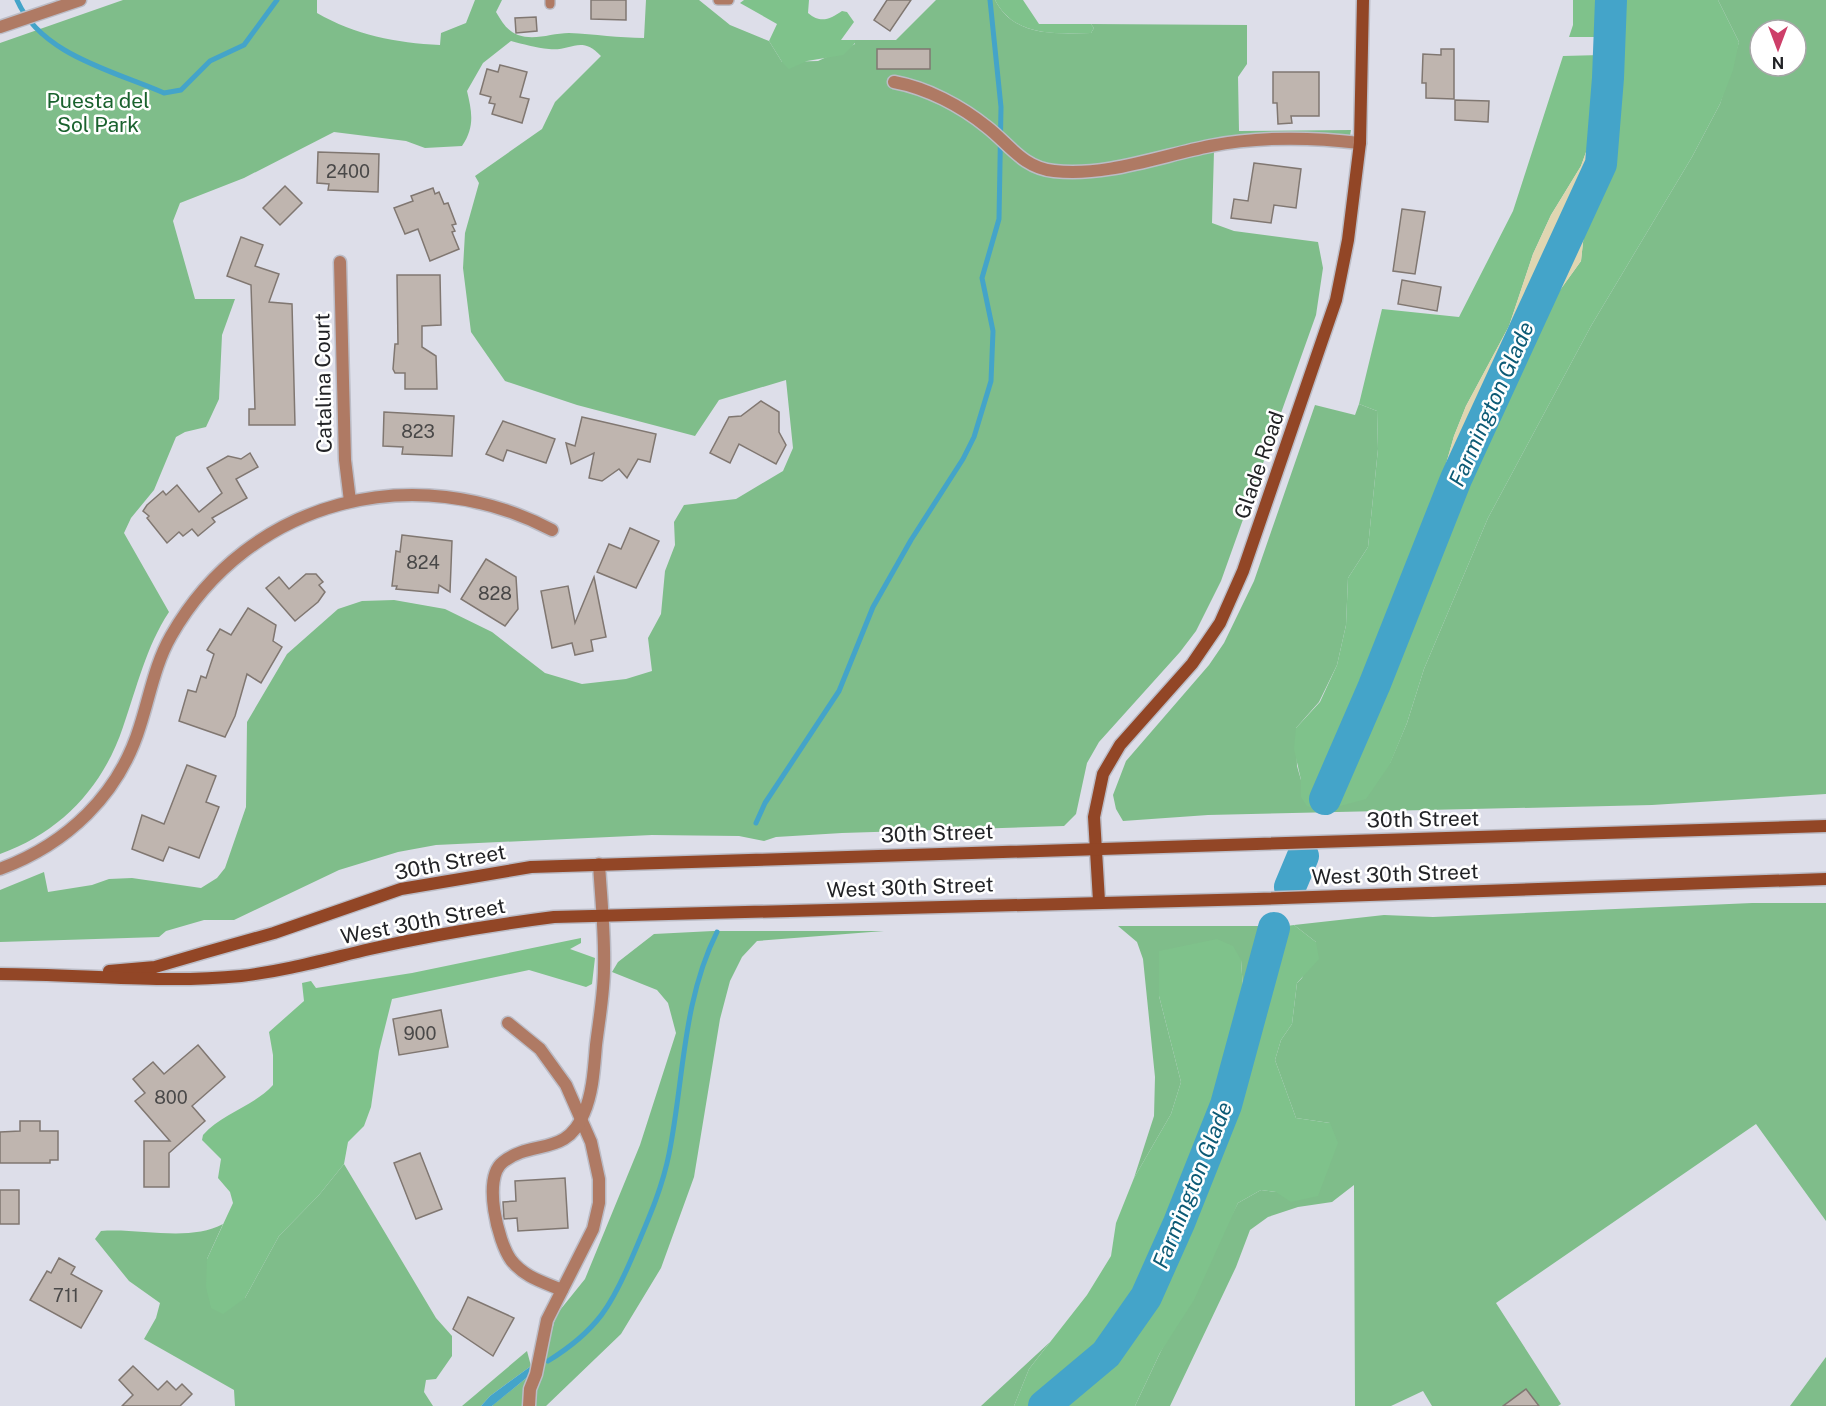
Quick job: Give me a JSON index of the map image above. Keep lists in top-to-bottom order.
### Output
{
  "streets": {
    "main road": ["Glade Road", "30th Street", "West 30th Street"],
    "street": ["Catalina Court"]
  },
  "crossings": [
    ["Glade Road", "30th Street"],
    ["Glade Road", "West 30th Street"],
    ["30th Street", "West 30th Street"]
  ],
  "water": ["Farmington Glade"],
  "parks": ["Puesta del Sol Park"],
  "house_numbers": [
    "2400",
    "823",
    "824",
    "828",
    "900",
    "800",
    "711"
  ],
  "north": "bottom"
}
